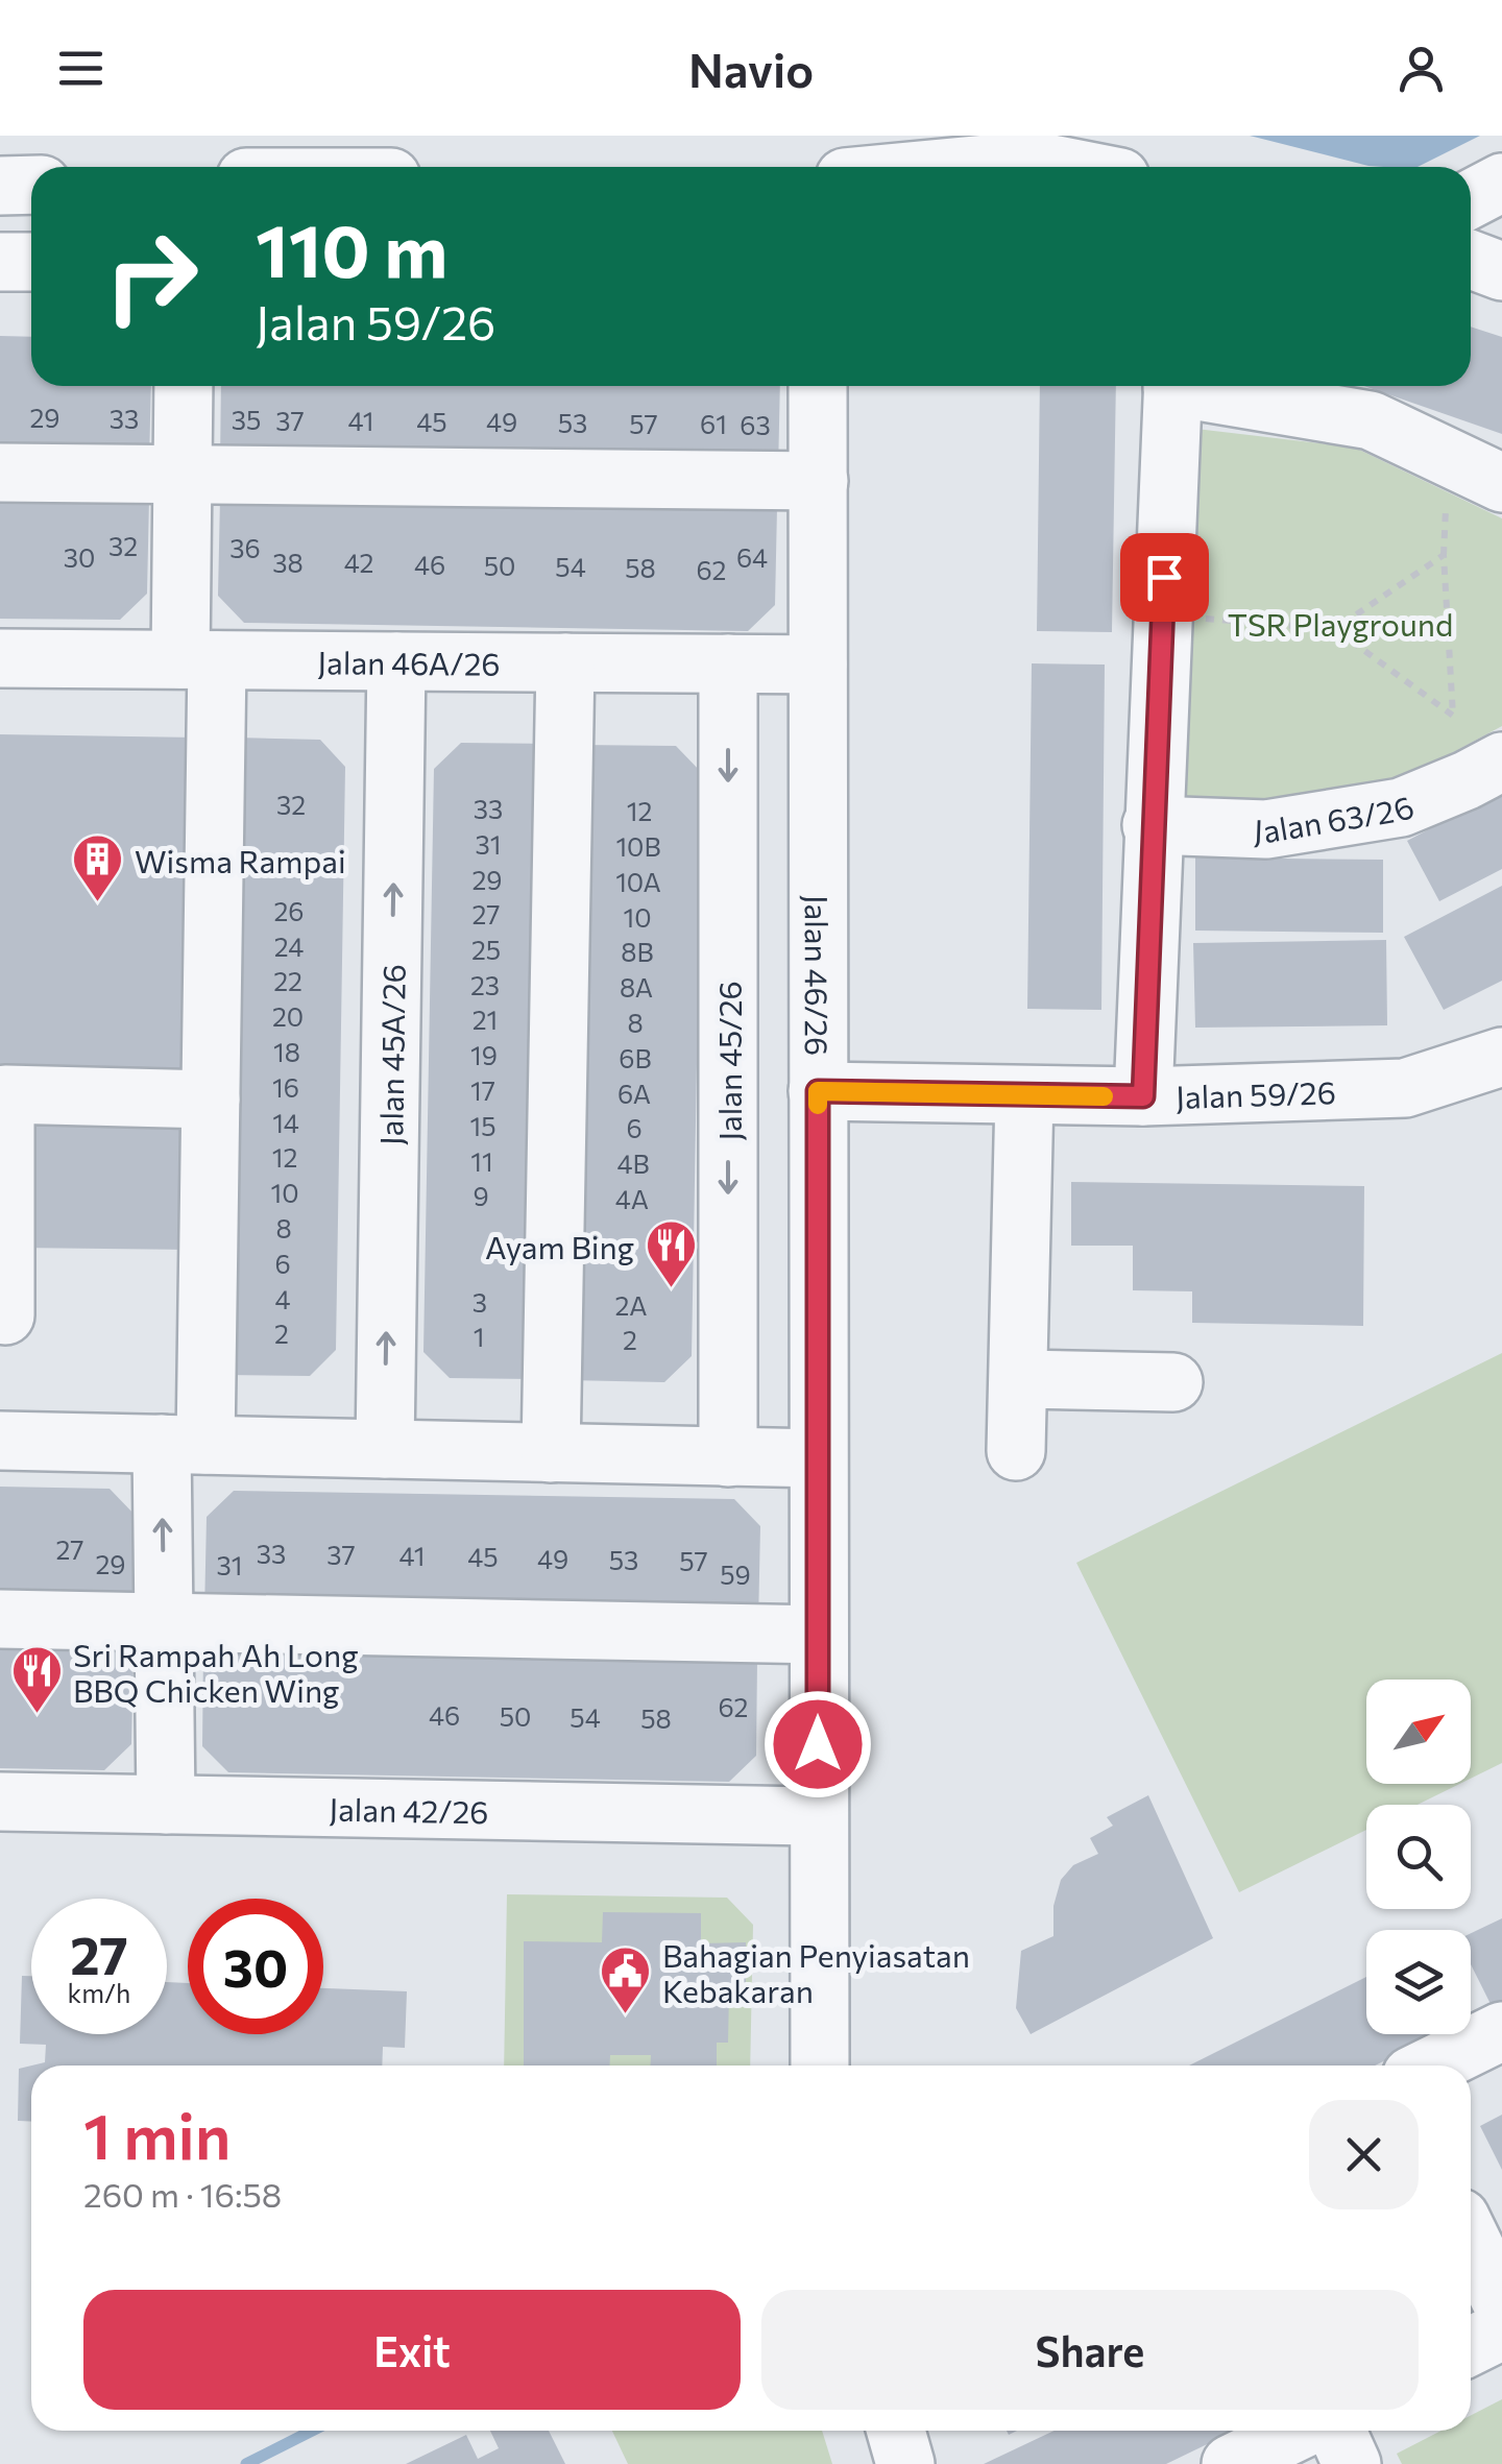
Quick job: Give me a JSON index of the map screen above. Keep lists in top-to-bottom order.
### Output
{
  "streets": {
    "street": [
      "Jalan 46A/26",
      "Jalan 63/26",
      "Jalan 46/26",
      "Jalan 45A/26",
      "Jalan 45/26",
      "Jalan 59/26",
      "Jalan 42/26"
    ]
  },
  "crossings": [
    ["Jalan 46A/26", "Jalan 46/26"],
    ["Jalan 46A/26", "Jalan 45A/26"],
    ["Jalan 46A/26", "Jalan 45/26"],
    ["Jalan 46/26", "Jalan 59/26"],
    ["Jalan 46/26", "Jalan 42/26"]
  ],
  "parks": ["TSR Playground"],
  "places": {
    "building": ["Wisma Rampai"],
    "restaurant": ["Ayam Bing", "Sri Rampah Ah Long BBQ Chicken Wing"],
    "public building": ["Bahagian Penyiasatan Kebakaran"]
  },
  "house_numbers": [
    "29",
    "33",
    "35",
    "37",
    "41",
    "45",
    "49",
    "53",
    "57",
    "61",
    "63",
    "32",
    "36",
    "30",
    "64",
    "38",
    "42",
    "46",
    "50",
    "54",
    "58",
    "62",
    "32",
    "33",
    "12",
    "31",
    "10B",
    "29",
    "10A",
    "26",
    "27",
    "10",
    "24",
    "25",
    "8B",
    "22",
    "23",
    "8A",
    "20",
    "21",
    "8",
    "18",
    "19",
    "6B",
    "16",
    "17",
    "6A",
    "14",
    "15",
    "6",
    "12",
    "11",
    "4B",
    "10",
    "9",
    "4A",
    "8",
    "6",
    "4",
    "3",
    "2A",
    "2",
    "1",
    "2",
    "27",
    "33",
    "37",
    "41",
    "45",
    "49",
    "53",
    "57",
    "29",
    "31",
    "59",
    "62",
    "46",
    "50",
    "54",
    "58"
  ],
  "north": "top right",
  "page": {
    "header": "Navio",
    "turn": ["110 m", "Jalan 59/26"],
    "speed": "27 km/h",
    "limit": "30",
    "heading": ["1 min", "260 m · 16:58"],
    "buttons": ["Exit", "Share"]
  }
}
